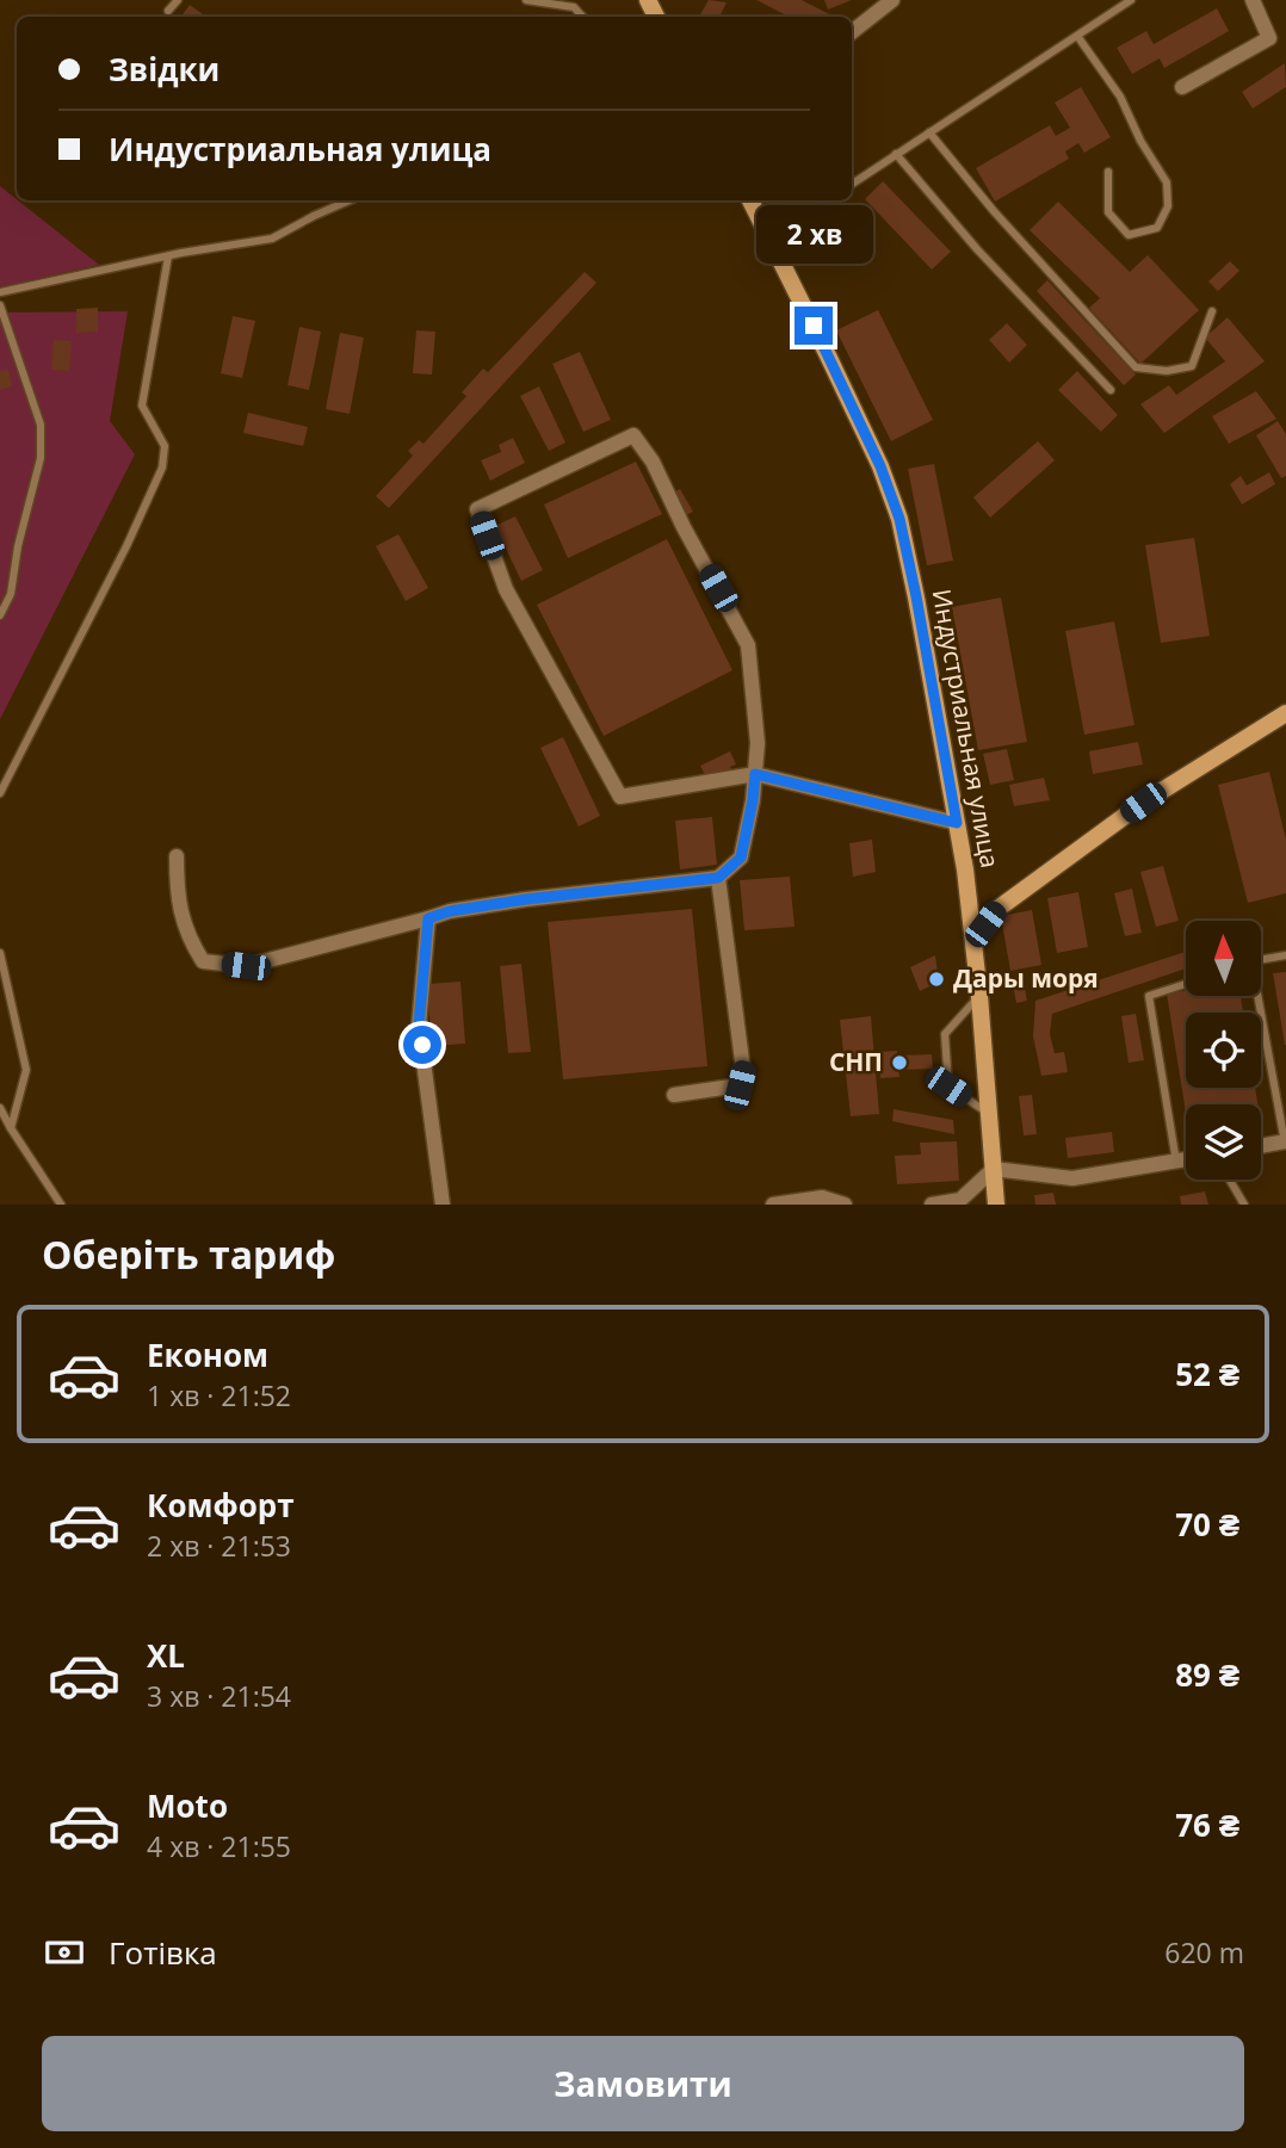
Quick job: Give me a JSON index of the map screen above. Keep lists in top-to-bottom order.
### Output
{
  "streets": {
    "main road": ["Индустриальная улица"]
  },
  "places": ["Дары моря", "СНП"],
  "north": "top",
  "page": {
    "banner": ["Звідки", "Индустриальная улица"],
    "bubble": "2 хв",
    "heading": "Оберіть тариф",
    "list": [
      {
        "name": "Економ",
        "note": "1 хв · 21:52",
        "value": "52 ₴"
      },
      {
        "name": "Комфорт",
        "note": "2 хв · 21:53",
        "value": "70 ₴"
      },
      {
        "name": "XL",
        "note": "3 хв · 21:54",
        "value": "89 ₴"
      },
      {
        "name": "Moto",
        "note": "4 хв · 21:55",
        "value": "76 ₴"
      }
    ],
    "pay": ["Готівка", "620 m"],
    "buttons": "Замовити"
  }
}
